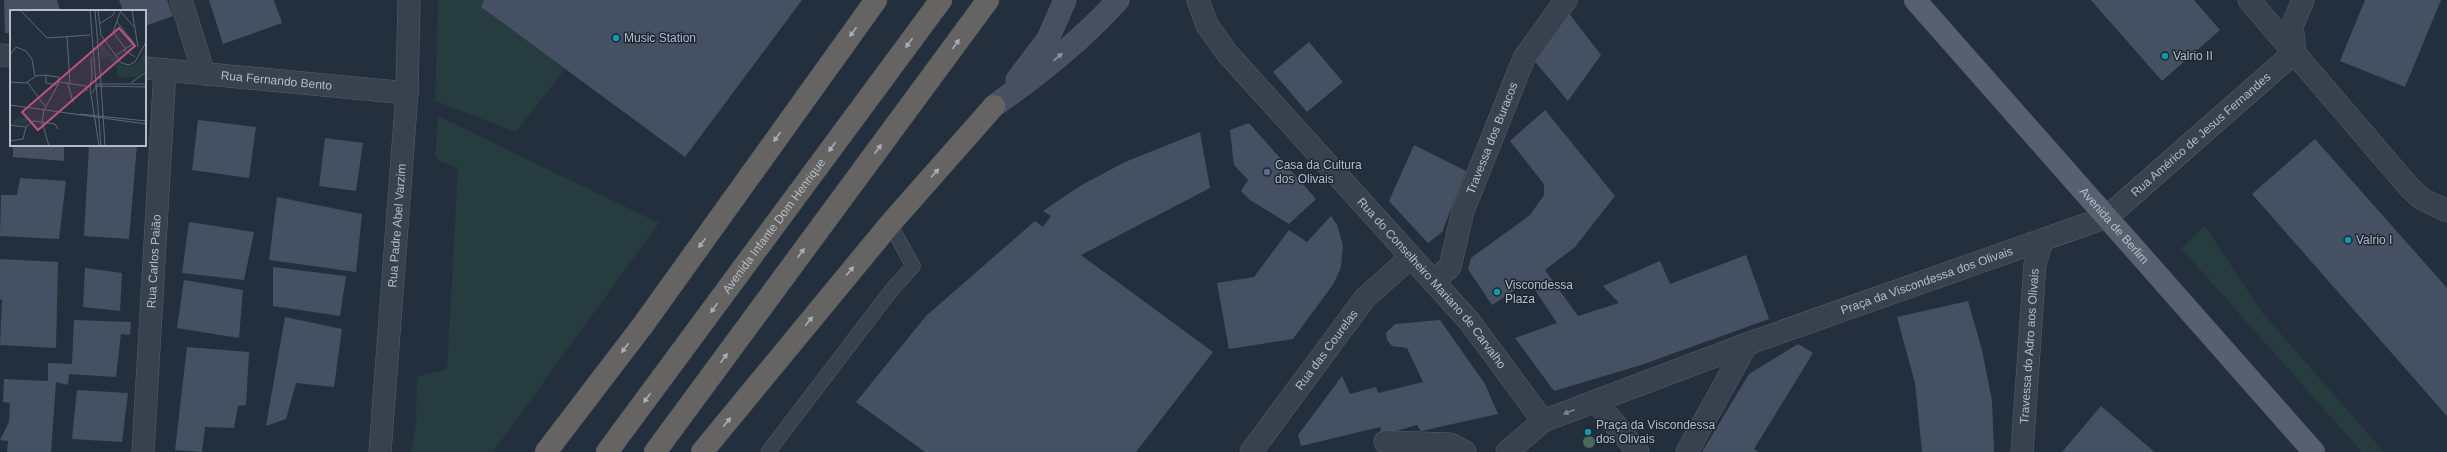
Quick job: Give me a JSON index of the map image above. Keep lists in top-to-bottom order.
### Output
{
  "streets": {
    "highway": ["Avenida Infante Dom Henrique"],
    "main road": ["Avenida de Berlim"],
    "street": [
      "Rua Fernando Bento",
      "Rua Américo de Jesus Fernandes",
      "Travessa dos Buracos",
      "Rua Padre Abel Varzim",
      "Rua Carlos Paião",
      "Praça da Viscondessa dos Olivais",
      "Rua do Conselheiro Mariano de Carvalho",
      "Travessa do Adro aos Olivais",
      "Rua das Courelas"
    ]
  },
  "crossings": [
    ["Rua Fernando Bento", "Rua Padre Abel Varzim"],
    ["Rua Fernando Bento", "Rua Carlos Paião"],
    ["Rua Américo de Jesus Fernandes", "Avenida de Berlim"],
    ["Rua Américo de Jesus Fernandes", "Praça da Viscondessa dos Olivais"],
    ["Travessa dos Buracos", "Rua do Conselheiro Mariano de Carvalho"],
    ["Avenida de Berlim", "Praça da Viscondessa dos Olivais"],
    ["Praça da Viscondessa dos Olivais", "Rua do Conselheiro Mariano de Carvalho"],
    ["Praça da Viscondessa dos Olivais", "Travessa do Adro aos Olivais"],
    ["Rua do Conselheiro Mariano de Carvalho", "Rua das Courelas"]
  ],
  "places": [
    "Music Station",
    "Valrio II",
    "Casa da Cultura dos Olivais",
    "Valrio I",
    "Viscondessa Plaza",
    "Praça da Viscondessa dos Olivais"
  ]
}
